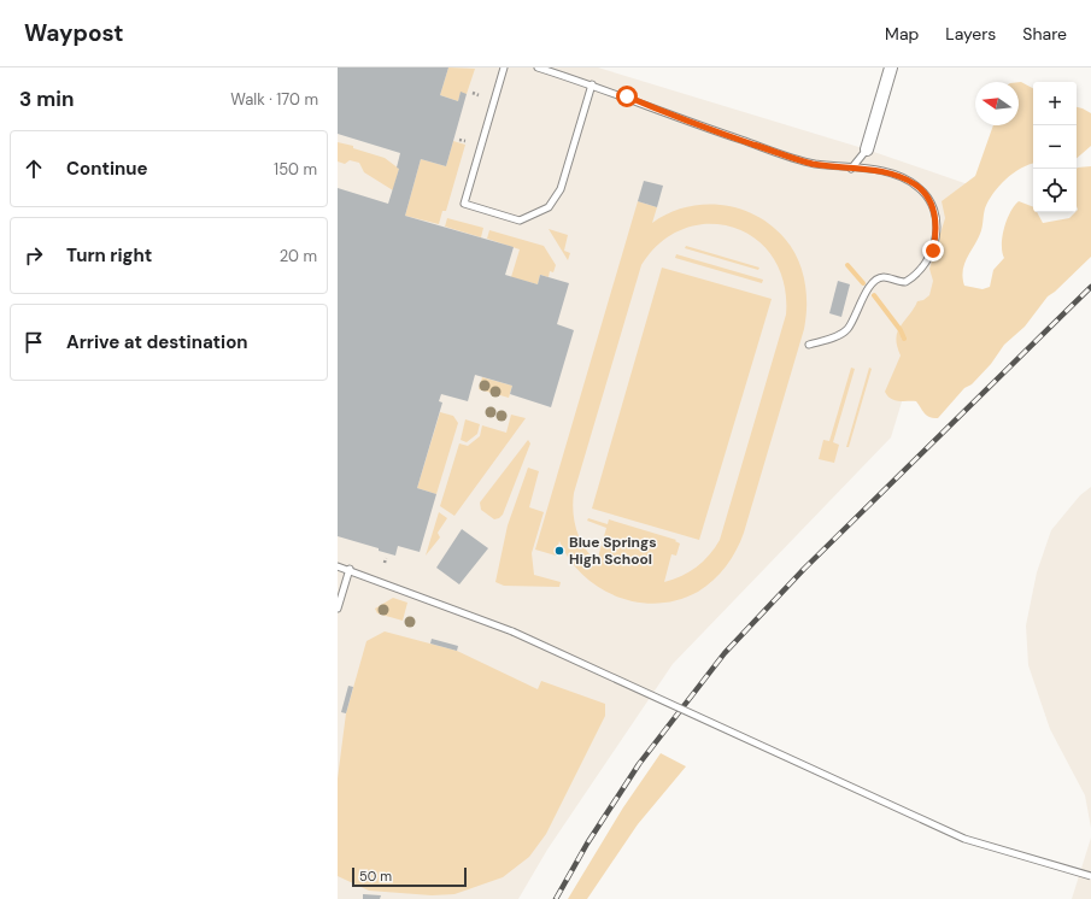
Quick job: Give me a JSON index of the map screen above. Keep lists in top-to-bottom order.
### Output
{
  "places": ["Blue Springs High School"],
  "scale_bar": "50 m",
  "north": "left",
  "page": {
    "header": "Waypost",
    "nav": ["Map", "Layers", "Share"],
    "heading": ["3 min", "Walk · 170 m"],
    "map_buttons": ["+", "−"],
    "list": [
      ["Continue", "150 m"],
      ["Turn right", "20 m"],
      "Arrive at destination"
    ],
    "scale": "50 m"
  }
}
